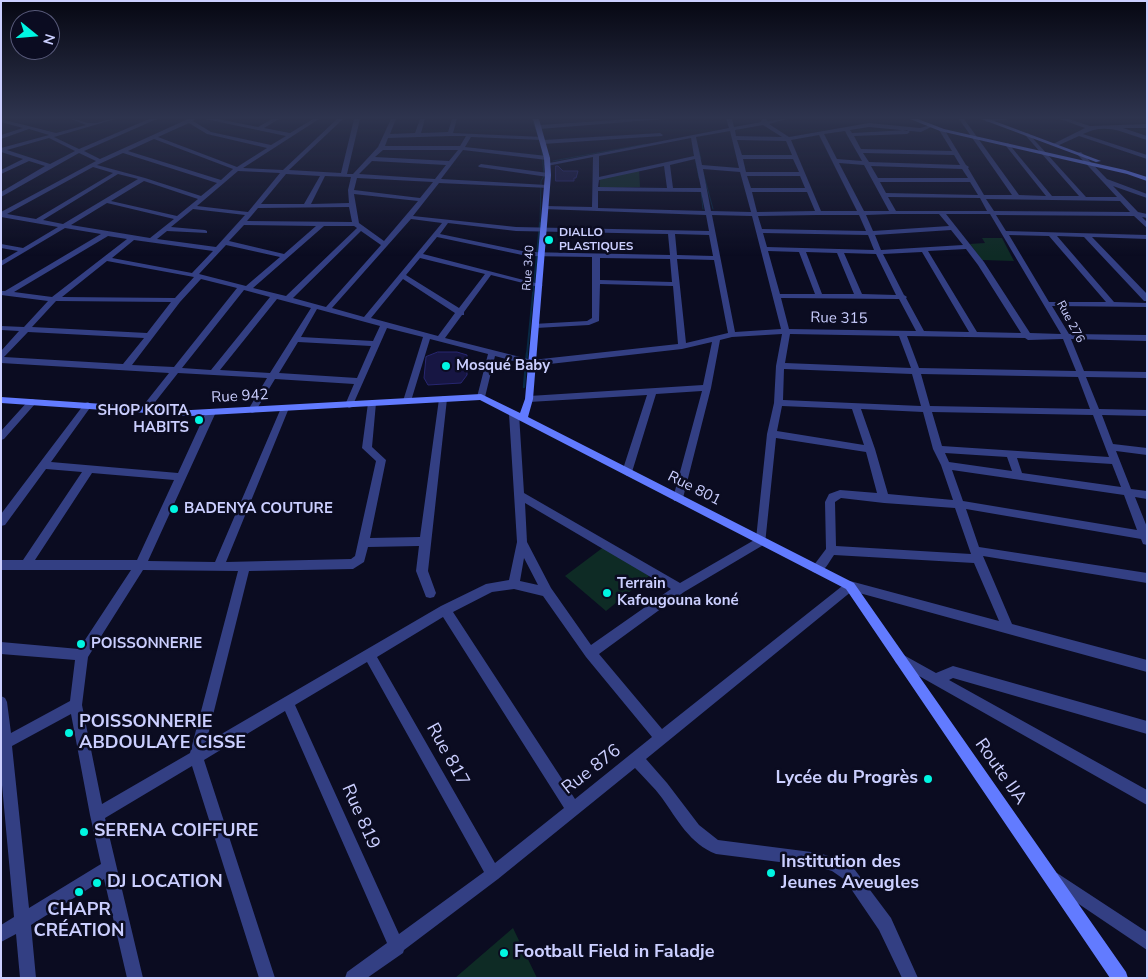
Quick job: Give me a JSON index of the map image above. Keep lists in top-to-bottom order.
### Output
{
  "streets": {
    "street": [
      "Rue 340",
      "Rue 315",
      "Rue 276",
      "Rue 942",
      "Rue 801",
      "Rue 817",
      "Rue 876",
      "Route IJA",
      "Rue 819"
    ]
  },
  "crossings": [
    ["Rue 340", "Rue 315"],
    ["Rue 340", "Rue 801"],
    ["Rue 315", "Rue 276"],
    ["Rue 942", "Rue 801"],
    ["Rue 801", "Rue 876"],
    ["Rue 801", "Route IJA"],
    ["Rue 817", "Rue 876"],
    ["Rue 876", "Route IJA"],
    ["Rue 876", "Rue 819"]
  ],
  "places": [
    "DIALLO PLASTIQUES",
    "Mosqué Baby",
    "SHOP KOITA HABITS",
    "BADENYA COUTURE",
    "Terrain Kafougouna koné",
    "POISSONNERIE",
    "POISSONNERIE ABDOULAYE CISSE",
    "Lycée du Progrès",
    "SERENA COIFFURE",
    "Institution des Jeunes Aveugles",
    "DJ LOCATION",
    "CHAPR CRÉATION",
    "Football Field in Faladje"
  ],
  "north": "right"
}
